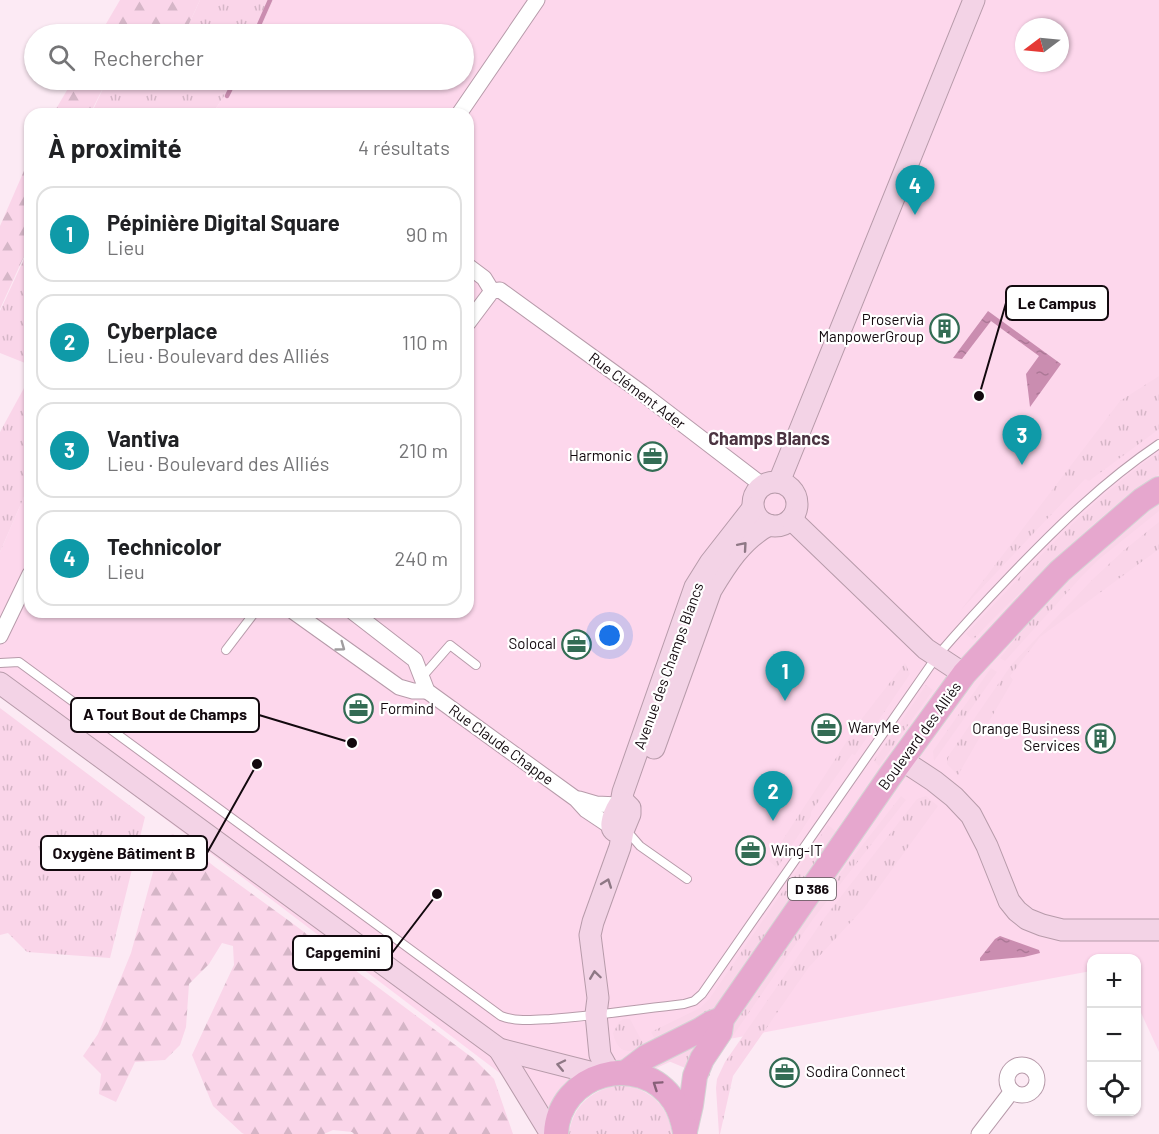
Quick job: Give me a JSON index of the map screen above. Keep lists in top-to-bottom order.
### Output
{
  "streets": {
    "main road": ["Boulevard des Alliés", "D 386"],
    "street": ["Rue Clément Ader", "Avenue des Champs Blancs", "Rue Claude Chappe"]
  },
  "crossings": [
    ["Rue Clément Ader", "Avenue des Champs Blancs"],
    ["Avenue des Champs Blancs", "Boulevard des Alliés"],
    ["Avenue des Champs Blancs", "Rue Claude Chappe"]
  ],
  "districts": ["Champs Blancs"],
  "places": {
    "building": ["Proservia ManpowerGroup", "Orange Business Services"],
    "other": [
      "Le Campus",
      "A Tout Bout de Champs",
      "Oxygène Bâtiment B",
      "Capgemini"
    ],
    "office": [
      "Harmonic",
      "Solocal",
      "Formind",
      "WaryMe",
      "Wing-IT",
      "Sodira Connect"
    ]
  },
  "north": "left",
  "page": {
    "search": "Rechercher",
    "heading": ["À proximité", "4 résultats"],
    "pins": [
      "4",
      "3",
      "1",
      "2"
    ],
    "list": [
      {
        "mark": "1",
        "name": "Pépinière Digital Square",
        "note": "Lieu",
        "value": "90 m"
      },
      {
        "mark": "2",
        "name": "Cyberplace",
        "note": "Lieu · Boulevard des Alliés",
        "value": "110 m"
      },
      {
        "mark": "3",
        "name": "Vantiva",
        "note": "Lieu · Boulevard des Alliés",
        "value": "210 m"
      },
      {
        "mark": "4",
        "name": "Technicolor",
        "note": "Lieu",
        "value": "240 m"
      }
    ],
    "map_buttons": ["+", "−"]
  }
}
